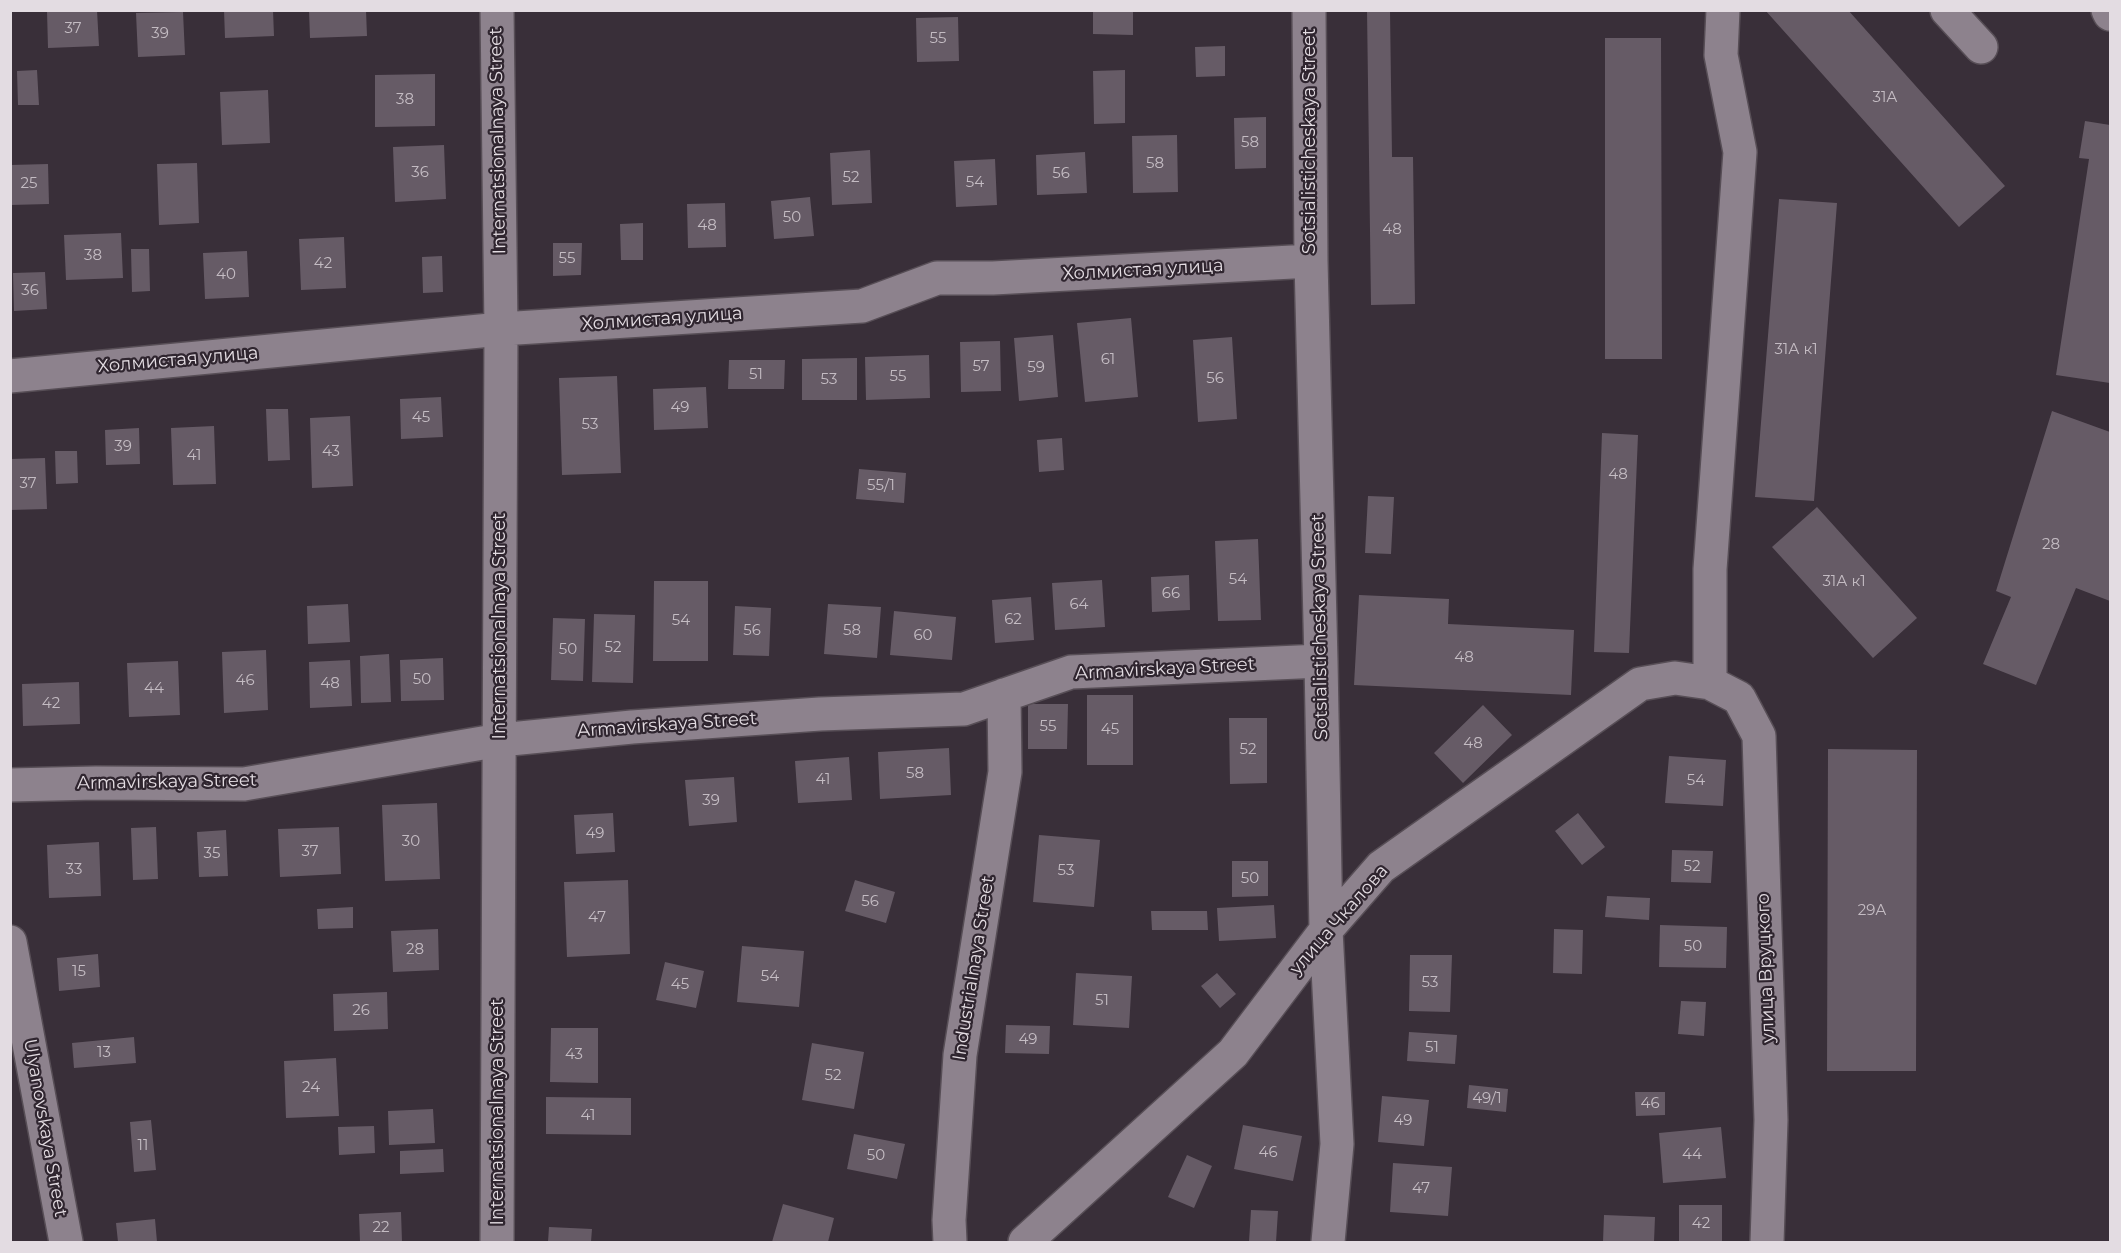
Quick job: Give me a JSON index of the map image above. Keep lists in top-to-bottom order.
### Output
{
  "streets": {
    "street": [
      "Internatsionalnaya Street",
      "Sotsialisticheskaya Street",
      "Холмистая улица",
      "Armavirskaya Street",
      "улица Чкалова",
      "Industrialnaya Street",
      "улица Вруцкого",
      "Ulyanovskaya Street"
    ]
  },
  "crossings": [
    ["Internatsionalnaya Street", "Холмистая улица"],
    ["Internatsionalnaya Street", "Armavirskaya Street"],
    ["Sotsialisticheskaya Street", "Холмистая улица"],
    ["Sotsialisticheskaya Street", "Armavirskaya Street"],
    ["Sotsialisticheskaya Street", "улица Чкалова"],
    ["Armavirskaya Street", "Industrialnaya Street"],
    ["улица Чкалова", "улица Вруцкого"]
  ],
  "house_numbers": [
    "37",
    "39",
    "55",
    "31А",
    "38",
    "58",
    "58",
    "36",
    "56",
    "52",
    "54",
    "25",
    "50",
    "48",
    "48",
    "38",
    "55",
    "42",
    "40",
    "36",
    "31А к1",
    "61",
    "57",
    "59",
    "51",
    "55",
    "56",
    "53",
    "49",
    "45",
    "53",
    "39",
    "43",
    "41",
    "48",
    "37",
    "55/1",
    "28",
    "54",
    "31А к1",
    "66",
    "64",
    "62",
    "54",
    "56",
    "58",
    "60",
    "52",
    "50",
    "48",
    "50",
    "46",
    "48",
    "44",
    "42",
    "55",
    "45",
    "48",
    "52",
    "58",
    "41",
    "54",
    "39",
    "49",
    "30",
    "37",
    "35",
    "52",
    "33",
    "53",
    "50",
    "56",
    "29А",
    "47",
    "50",
    "28",
    "15",
    "54",
    "53",
    "45",
    "51",
    "26",
    "49",
    "51",
    "13",
    "43",
    "52",
    "24",
    "49/1",
    "46",
    "41",
    "49",
    "11",
    "46",
    "44",
    "50",
    "47",
    "42",
    "22"
  ]
}
